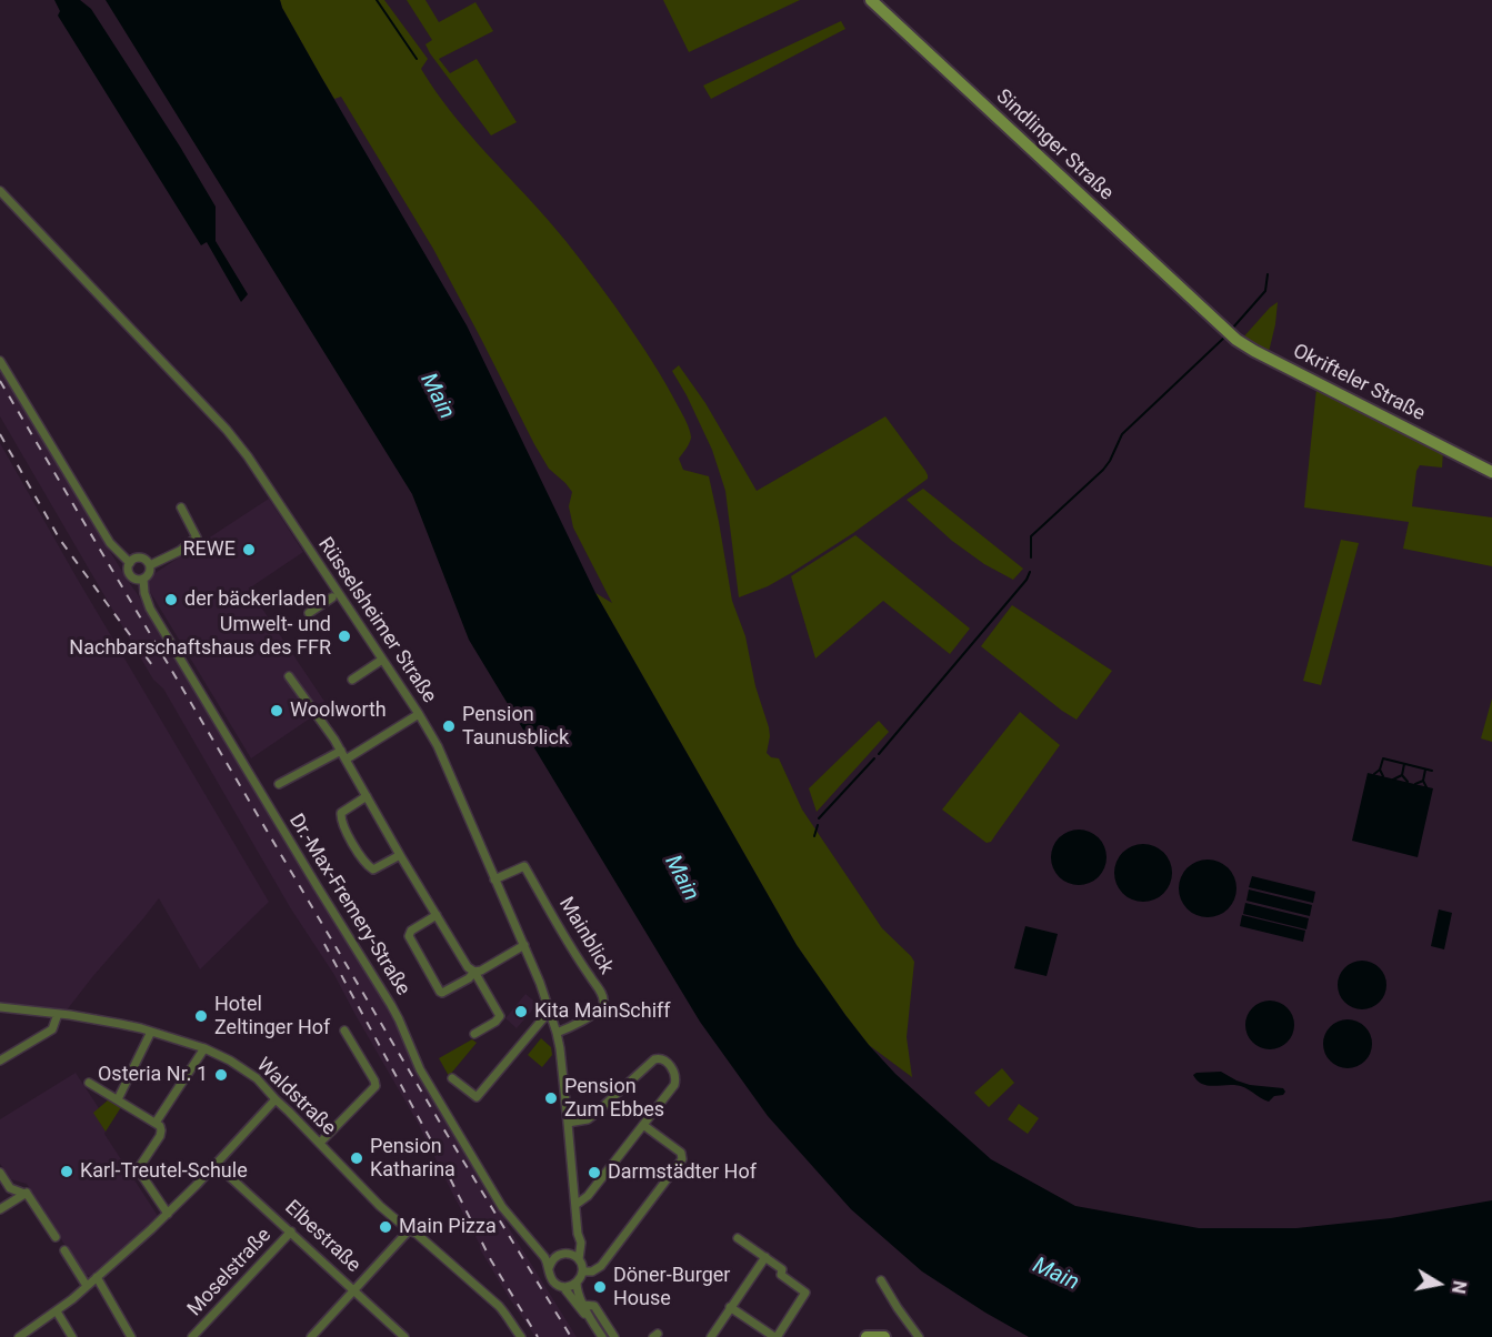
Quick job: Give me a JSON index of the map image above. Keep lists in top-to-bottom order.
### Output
{
  "streets": {
    "street": [
      "Sindlinger Straße",
      "Okrifteler Straße",
      "Rüsselsheimer Straße",
      "Dr.-Max-Fremery-Straße",
      "Mainblick",
      "Waldstraße",
      "Elbestraße",
      "Moselstraße"
    ]
  },
  "crossings": [
    ["Sindlinger Straße", "Okrifteler Straße"],
    ["Rüsselsheimer Straße", "Dr.-Max-Fremery-Straße"],
    ["Rüsselsheimer Straße", "Mainblick"],
    ["Elbestraße", "Moselstraße"]
  ],
  "water": ["Main"],
  "places": [
    "REWE",
    "der bäckerladen",
    "Umwelt- und Nachbarschaftshaus des FFR",
    "Woolworth",
    "Pension Taunusblick",
    "Kita MainSchiff",
    "Hotel Zeltinger Hof",
    "Osteria Nr. 1",
    "Pension Zum Ebbes",
    "Pension Katharina",
    "Karl-Treutel-Schule",
    "Darmstädter Hof",
    "Main Pizza",
    "Döner-Burger House"
  ],
  "north": "right"
}
